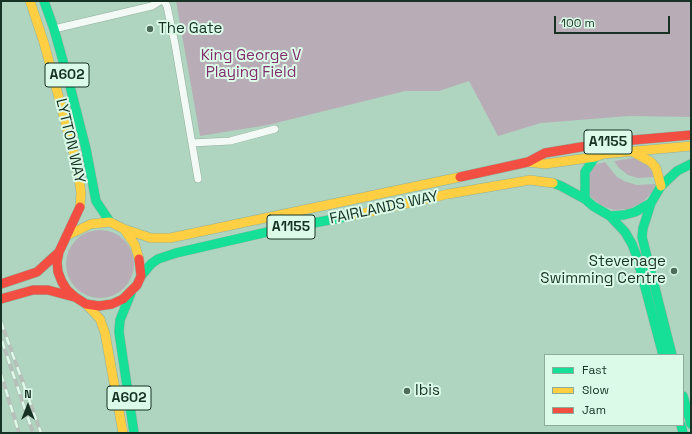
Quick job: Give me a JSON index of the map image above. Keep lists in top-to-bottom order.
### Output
{
  "streets": {
    "main road": [
      "A602",
      "LYTTON WAY",
      "A1155",
      "FAIRLANDS WAY"
    ]
  },
  "crossings": [
    ["A602", "LYTTON WAY"],
    ["A602", "FAIRLANDS WAY"],
    ["LYTTON WAY", "FAIRLANDS WAY"],
    ["A1155", "FAIRLANDS WAY"]
  ],
  "parks": ["King George V Playing Field"],
  "places": ["The Gate", "Stevenage Swimming Centre", "Ibis"],
  "legend": ["Fast", "Slow", "Jam"],
  "scale_bar": "100 m",
  "north": "top"
}
